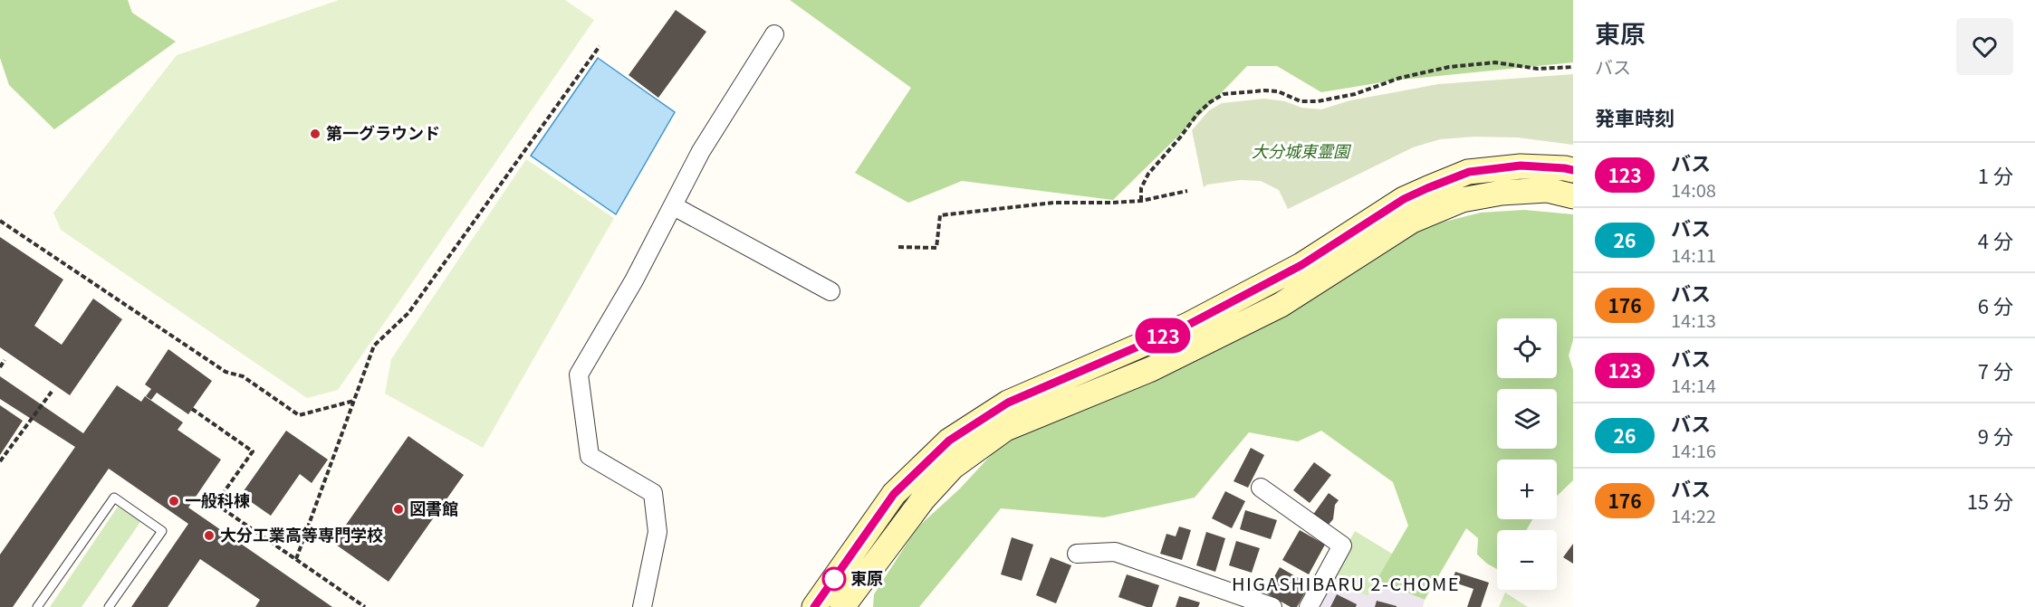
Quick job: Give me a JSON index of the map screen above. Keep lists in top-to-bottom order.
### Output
{
  "districts": ["HIGASHIBARU 2-CHOME"],
  "parks": ["大分城東霊園"],
  "places": [
    "第一グラウンド",
    "一般科棟",
    "図書館",
    "大分工業高等専門学校",
    "東原"
  ],
  "lines": ["bus line 123"],
  "page": {
    "on_map": "123",
    "heading": [
      ["東原", "バス"],
      "発車時刻"
    ],
    "list": [
      {
        "mark": "123",
        "name": "バス",
        "note": "14:08",
        "value": "1 分"
      },
      {
        "mark": "26",
        "name": "バス",
        "note": "14:11",
        "value": "4 分"
      },
      {
        "mark": "176",
        "name": "バス",
        "note": "14:13",
        "value": "6 分"
      },
      {
        "mark": "123",
        "name": "バス",
        "note": "14:14",
        "value": "7 分"
      },
      {
        "mark": "26",
        "name": "バス",
        "note": "14:16",
        "value": "9 分"
      },
      {
        "mark": "176",
        "name": "バス",
        "note": "14:22",
        "value": "15 分"
      }
    ],
    "map_buttons": ["+", "−"]
  }
}
